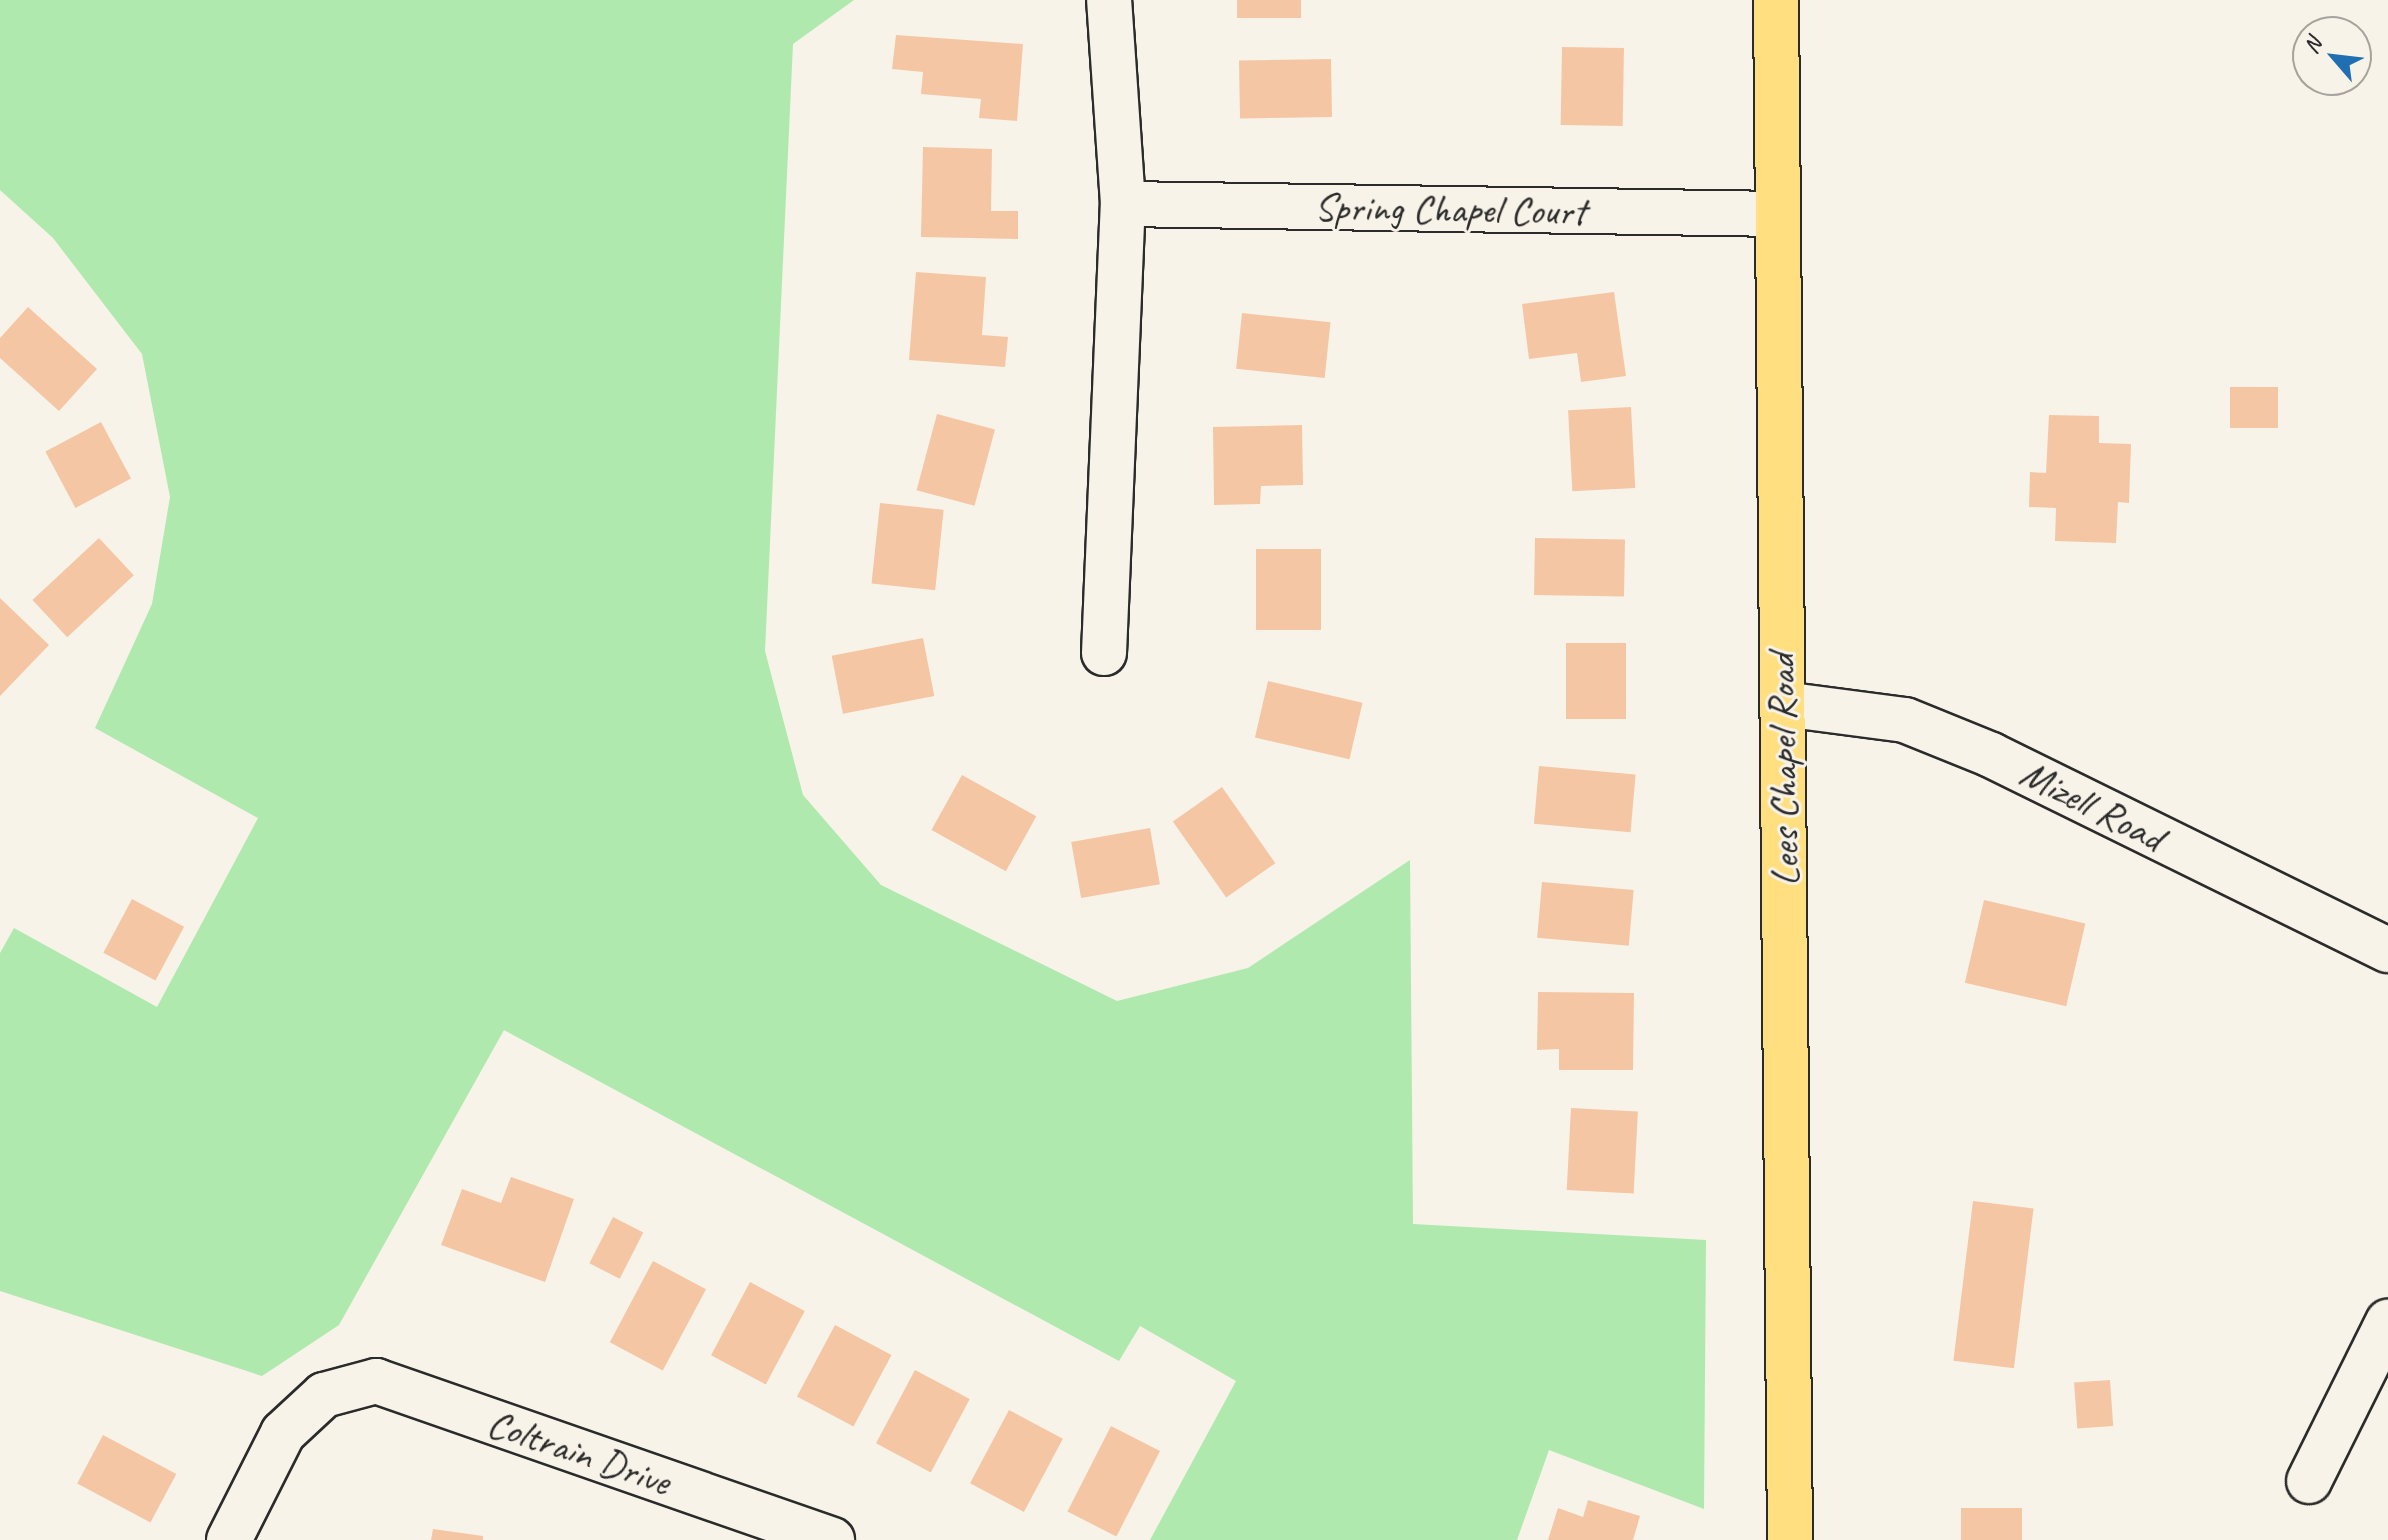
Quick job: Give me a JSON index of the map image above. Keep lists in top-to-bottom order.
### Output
{
  "streets": {
    "main road": ["Lees Chapel Road"],
    "street": ["Spring Chapel Court", "Mizell Road", "Coltrain Drive"]
  },
  "crossings": [
    ["Spring Chapel Court", "Lees Chapel Road"],
    ["Lees Chapel Road", "Mizell Road"]
  ],
  "north": "top left"
}
